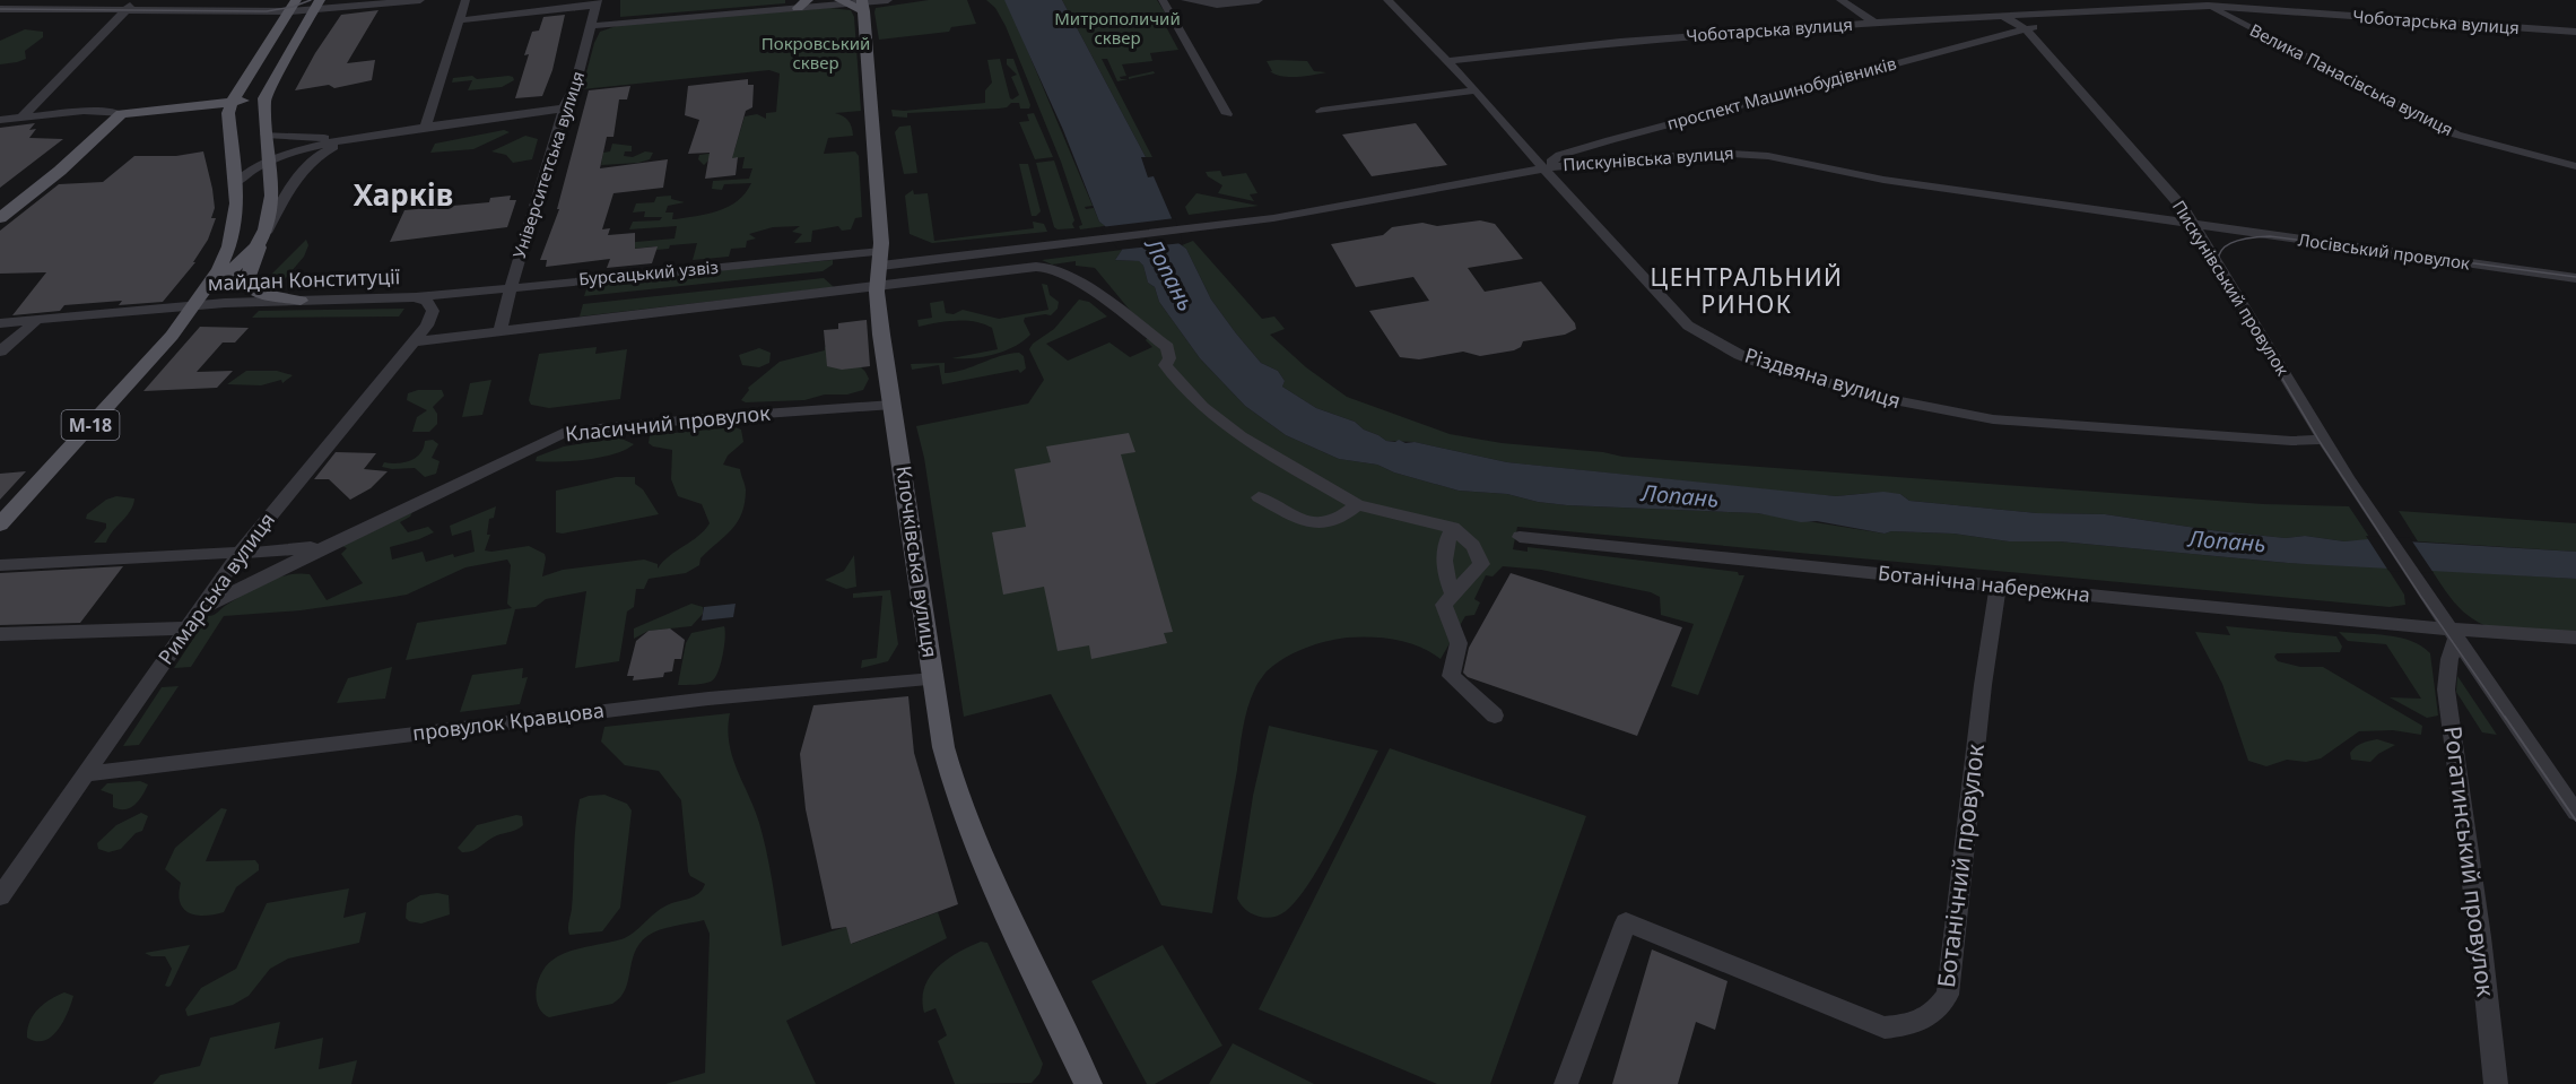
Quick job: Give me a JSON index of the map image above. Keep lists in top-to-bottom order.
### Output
{
  "streets": {
    "main road": ["майдан Конституції", "М-18", "Клочківська вулиця"],
    "street": [
      "Чоботарська вулиця",
      "Велика Панасівська вулиця",
      "проспект Машинобудівників",
      "Пискунівська вулиця",
      "Університетська вулиця",
      "Лосівський провулок",
      "Бурсацький узвіз",
      "Пискунівський провулок",
      "Різдвяна вулиця",
      "Класичний провулок",
      "Ботанічна набережна",
      "Римарська вулиця",
      "провулок Кравцова",
      "Рогатинський провулок",
      "Ботанічний провулок"
    ]
  },
  "crossings": [
    ["Чоботарська вулиця", "Велика Панасівська вулиця"],
    ["Чоботарська вулиця", "проспект Машинобудівників"],
    ["Чоботарська вулиця", "Пискунівський провулок"],
    ["Чоботарська вулиця", "Різдвяна вулиця"],
    ["проспект Машинобудівників", "Пискунівська вулиця"],
    ["проспект Машинобудівників", "Пискунівський провулок"],
    ["проспект Машинобудівників", "Різдвяна вулиця"],
    ["Пискунівська вулиця", "Лосівський провулок"],
    ["Пискунівська вулиця", "Бурсацький узвіз"],
    ["Пискунівська вулиця", "Пискунівський провулок"],
    ["Пискунівська вулиця", "Різдвяна вулиця"],
    ["Університетська вулиця", "Бурсацький узвіз"],
    ["Лосівський провулок", "Пискунівський провулок"],
    ["Бурсацький узвіз", "майдан Конституції"],
    ["Бурсацький узвіз", "Клочківська вулиця"],
    ["Бурсацький узвіз", "Римарська вулиця"],
    ["майдан Конституції", "М-18"],
    ["майдан Конституції", "Римарська вулиця"],
    ["Пискунівський провулок", "Різдвяна вулиця"],
    ["Пискунівський провулок", "Ботанічна набережна"],
    ["Пискунівський провулок", "Рогатинський провулок"],
    ["Класичний провулок", "Клочківська вулиця"],
    ["Класичний провулок", "Римарська вулиця"],
    ["Клочківська вулиця", "провулок Кравцова"],
    ["Ботанічна набережна", "Рогатинський провулок"],
    ["Ботанічна набережна", "Ботанічний провулок"],
    ["Римарська вулиця", "провулок Кравцова"]
  ],
  "districts": ["Харків", "ЦЕНТРАЛЬНИЙ РИНОК"],
  "water": ["Лопань"],
  "parks": ["Митрополичий сквер", "Покровський сквер"]
}
